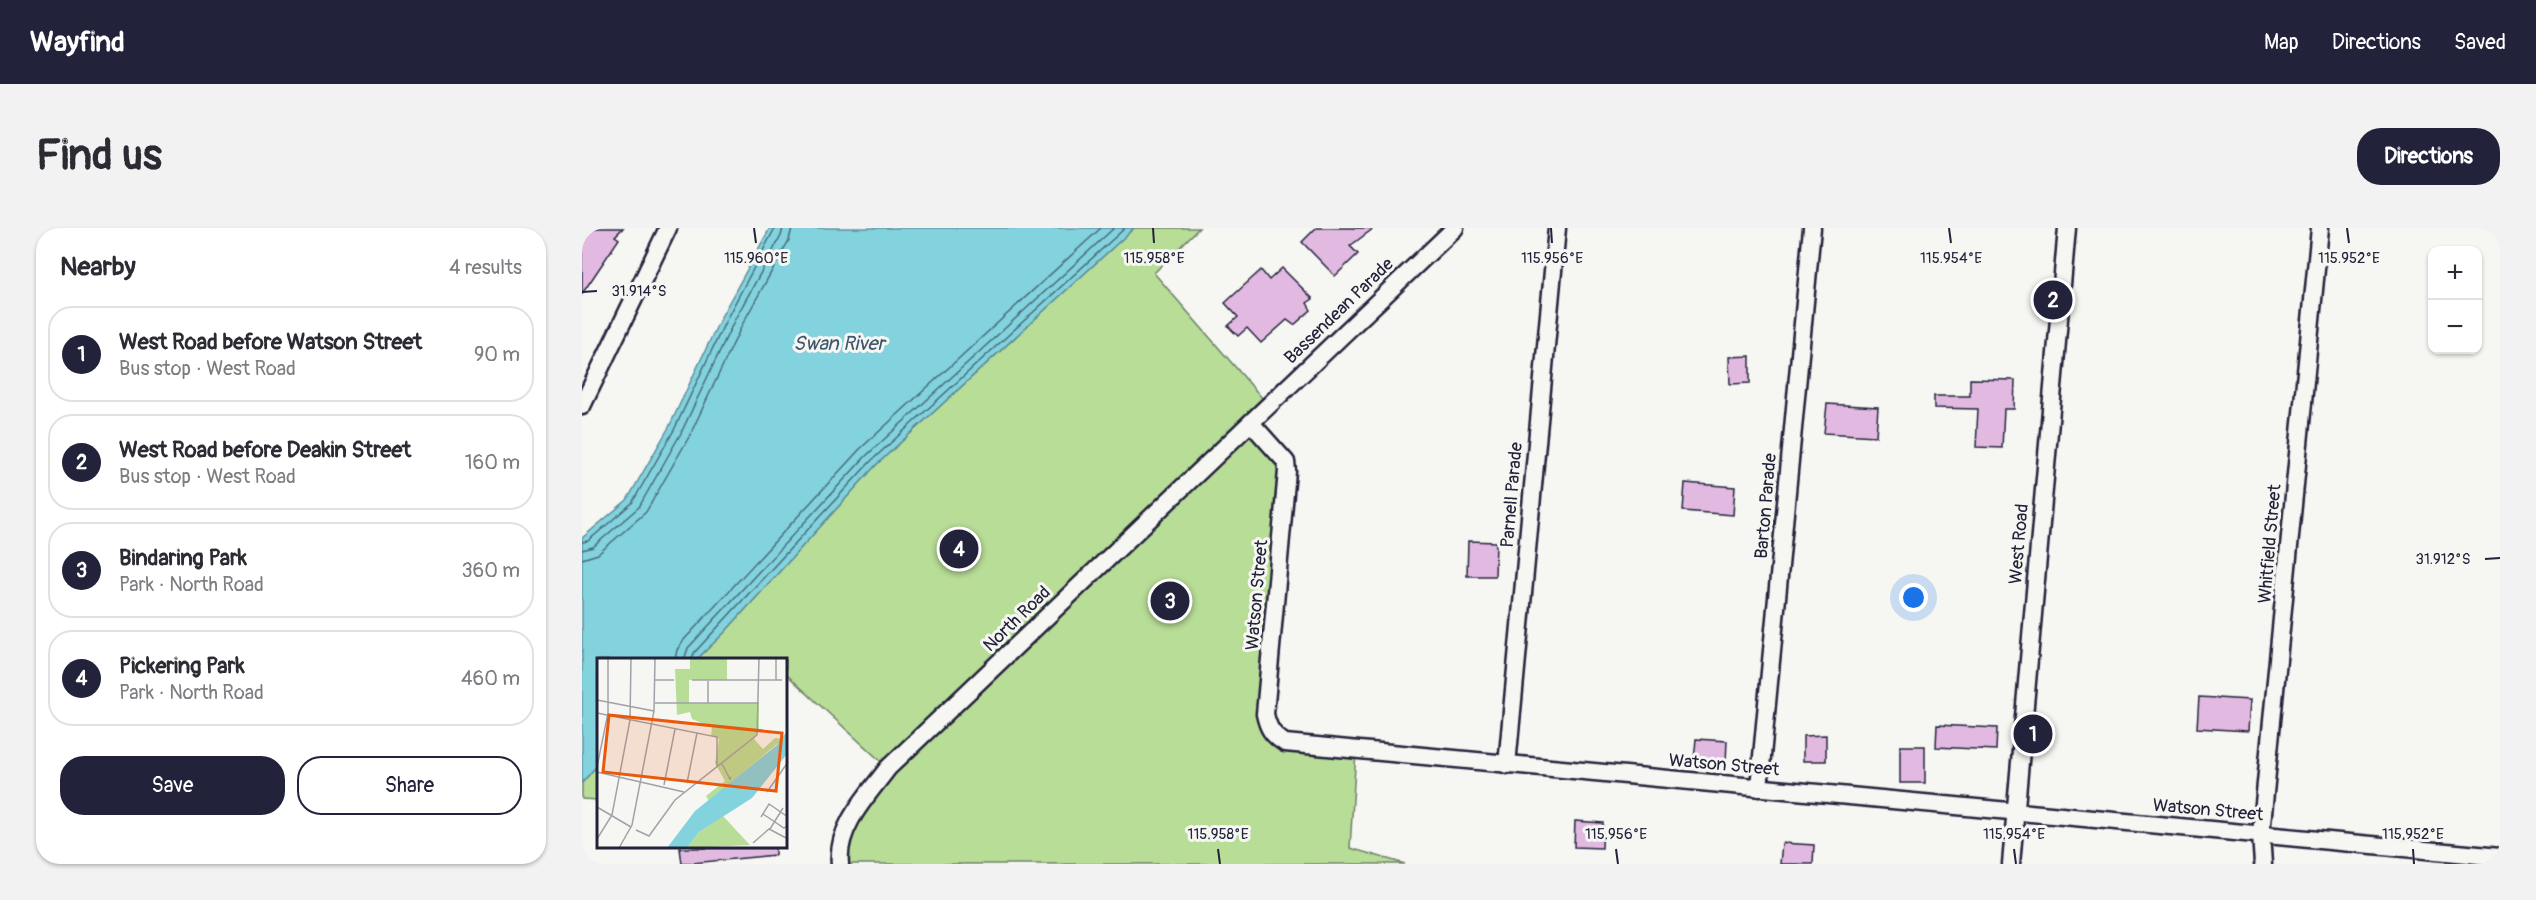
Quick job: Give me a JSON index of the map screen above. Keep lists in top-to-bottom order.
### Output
{
  "streets": {
    "street": [
      "Bassendean Parade",
      "Parnell Parade",
      "Barton Parade",
      "West Road",
      "Whitfield Street",
      "Watson Street",
      "North Road"
    ]
  },
  "crossings": [
    ["Bassendean Parade", "Watson Street"],
    ["Bassendean Parade", "North Road"],
    ["Parnell Parade", "Watson Street"],
    ["Barton Parade", "Watson Street"],
    ["West Road", "Watson Street"],
    ["Whitfield Street", "Watson Street"],
    ["Watson Street", "North Road"]
  ],
  "water": ["Swan River"],
  "page": {
    "header": "Wayfind",
    "nav": ["Map", "Directions", "Saved"],
    "buttons": [
      "Directions",
      ["Save", "Share"]
    ],
    "title": "Find us",
    "heading": ["Nearby", "4 results"],
    "map_buttons": ["+", "−"],
    "pins": [
      "2",
      "4",
      "3",
      "1"
    ],
    "list": [
      {
        "mark": "1",
        "name": "West Road before Watson Street",
        "note": "Bus stop · West Road",
        "value": "90 m"
      },
      {
        "mark": "2",
        "name": "West Road before Deakin Street",
        "note": "Bus stop · West Road",
        "value": "160 m"
      },
      {
        "mark": "3",
        "name": "Bindaring Park",
        "note": "Park · North Road",
        "value": "360 m"
      },
      {
        "mark": "4",
        "name": "Pickering Park",
        "note": "Park · North Road",
        "value": "460 m"
      }
    ]
  },
  "coordinates": [
    "115.960°E",
    "115.958°E",
    "115.956°E",
    "115.954°E",
    "115.952°E",
    "31.914°S",
    "31.912°S"
  ]
}
